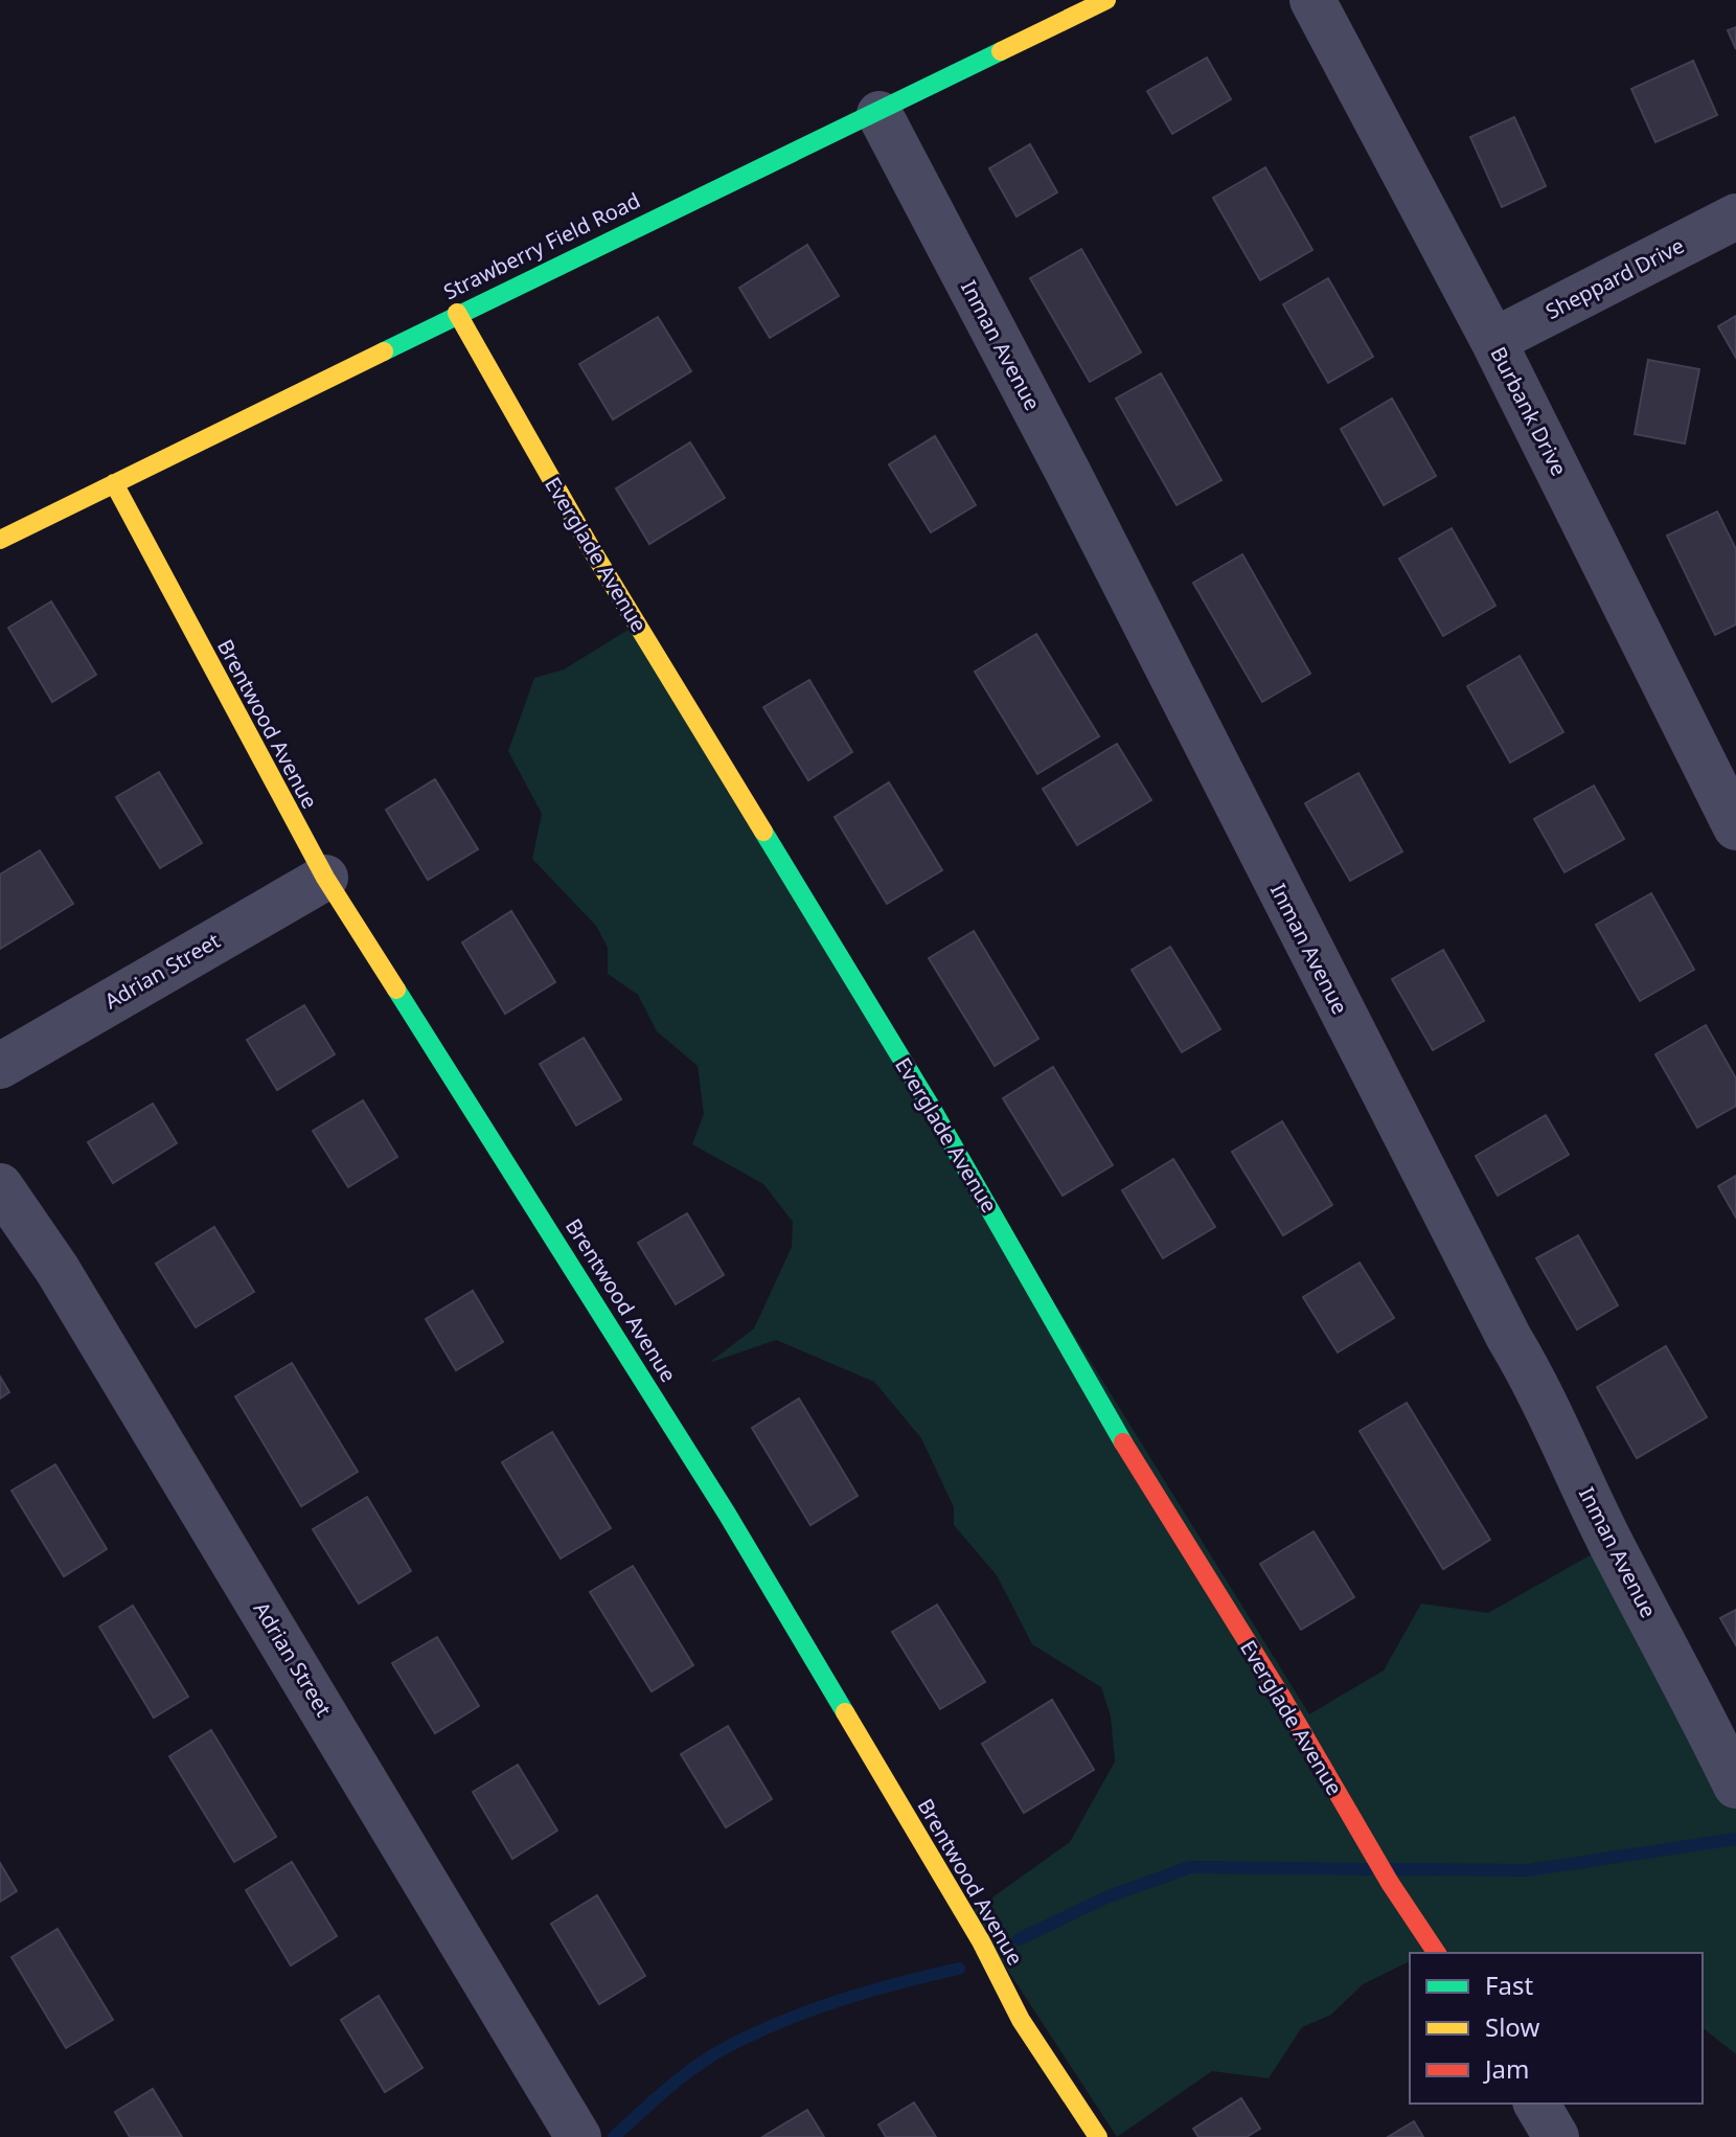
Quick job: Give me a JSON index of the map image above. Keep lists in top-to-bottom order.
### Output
{
  "streets": {
    "street": [
      "Strawberry Field Road",
      "Sheppard Drive",
      "Inman Avenue",
      "Burbank Drive",
      "Everglade Avenue",
      "Brentwood Avenue",
      "Adrian Street"
    ]
  },
  "crossings": [
    ["Strawberry Field Road", "Inman Avenue"],
    ["Strawberry Field Road", "Everglade Avenue"],
    ["Strawberry Field Road", "Brentwood Avenue"],
    ["Sheppard Drive", "Burbank Drive"],
    ["Brentwood Avenue", "Adrian Street"]
  ],
  "legend": ["Fast", "Slow", "Jam"]
}
